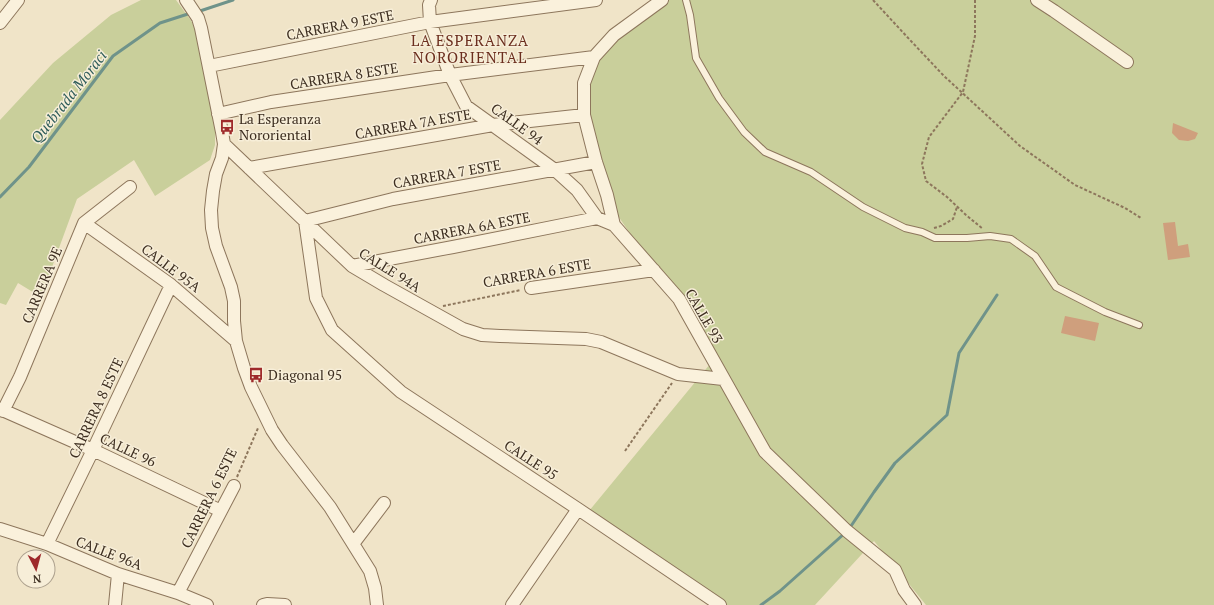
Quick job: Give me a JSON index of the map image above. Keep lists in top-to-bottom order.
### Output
{
  "streets": {
    "street": [
      "CARRERA 9 ESTE",
      "CARRERA 8 ESTE",
      "CARRERA 7A ESTE",
      "CALLE 94",
      "CARRERA 7 ESTE",
      "CARRERA 6A ESTE",
      "CALLE 95A",
      "CALLE 94A",
      "CARRERA 6 ESTE",
      "CARRERA 9E",
      "CALLE 93",
      "CALLE 96",
      "CALLE 95",
      "CALLE 96A"
    ]
  },
  "crossings": [
    ["CARRERA 9 ESTE", "CALLE 94"],
    ["CARRERA 8 ESTE", "CALLE 94"],
    ["CARRERA 8 ESTE", "CALLE 95A"],
    ["CARRERA 8 ESTE", "CALLE 93"],
    ["CARRERA 8 ESTE", "CALLE 96"],
    ["CARRERA 8 ESTE", "CALLE 96A"],
    ["CARRERA 7A ESTE", "CALLE 94"],
    ["CARRERA 7A ESTE", "CALLE 94A"],
    ["CARRERA 7A ESTE", "CALLE 93"],
    ["CALLE 94", "CARRERA 7 ESTE"],
    ["CALLE 94", "CARRERA 6A ESTE"],
    ["CARRERA 7 ESTE", "CALLE 94A"],
    ["CARRERA 7 ESTE", "CALLE 93"],
    ["CARRERA 7 ESTE", "CALLE 95"],
    ["CARRERA 6A ESTE", "CALLE 94A"],
    ["CALLE 95A", "CARRERA 9E"],
    ["CALLE 94A", "CARRERA 6 ESTE"],
    ["CALLE 94A", "CALLE 93"],
    ["CALLE 94A", "CALLE 95"],
    ["CARRERA 6 ESTE", "CALLE 93"],
    ["CARRERA 6 ESTE", "CALLE 96"],
    ["CARRERA 6 ESTE", "CALLE 96A"],
    ["CARRERA 9E", "CALLE 96"]
  ],
  "districts": ["LA ESPERANZA NORORIENTAL"],
  "water": ["Quebrada Moraci"],
  "places": {
    "bus stop": ["La Esperanza Nororiental", "Diagonal 95"]
  },
  "north": "bottom"
}
